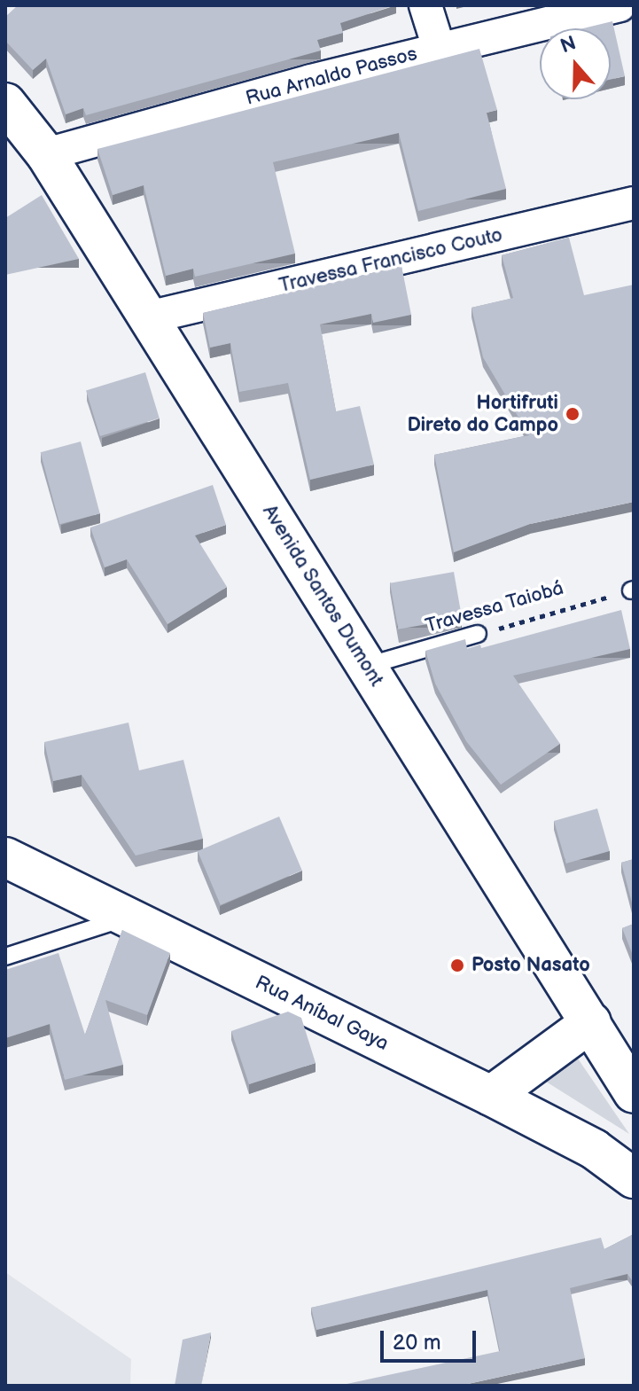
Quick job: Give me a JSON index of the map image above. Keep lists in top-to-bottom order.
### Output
{
  "streets": {
    "main road": ["Avenida Santos Dumont", "Rua Aníbal Gaya"],
    "street": ["Rua Arnaldo Passos", "Travessa Francisco Couto"],
    "lane": ["Travessa Taiobá"]
  },
  "crossings": [
    ["Rua Arnaldo Passos", "Avenida Santos Dumont"],
    ["Travessa Francisco Couto", "Avenida Santos Dumont"],
    ["Avenida Santos Dumont", "Travessa Taiobá"]
  ],
  "places": ["Hortifruti Direto do Campo", "Posto Nasato"],
  "scale_bar": "20 m",
  "north": "top"
}
